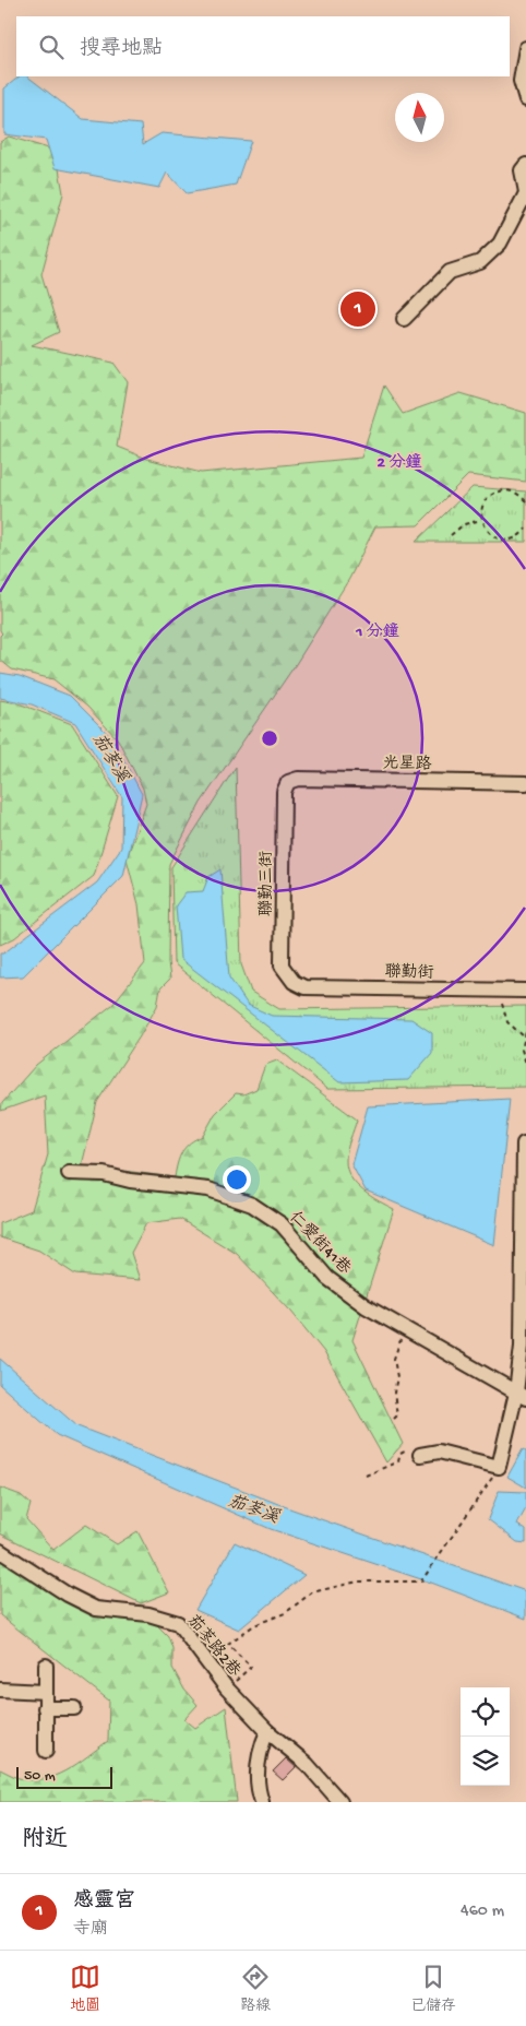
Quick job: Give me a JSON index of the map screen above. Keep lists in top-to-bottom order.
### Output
{
  "streets": {
    "street": [
      "光星路",
      "聯勤三街",
      "聯勤街",
      "仁愛街41巷",
      "茄苳路2巷"
    ]
  },
  "crossings": [
    ["光星路", "聯勤三街"],
    ["聯勤三街", "聯勤街"]
  ],
  "water": ["茄苳溪"],
  "scale_bar": "50 m",
  "north": "top",
  "page": {
    "search": "搜尋地點",
    "pins": "1",
    "scale": "50 m",
    "heading": "附近",
    "list": [
      {
        "mark": "1",
        "name": "感靈宮",
        "note": "寺廟",
        "value": "460 m"
      }
    ],
    "nav": ["地圖", "路線", "已儲存"]
  },
  "rings": ["2 分鐘", "1 分鐘"]
}
